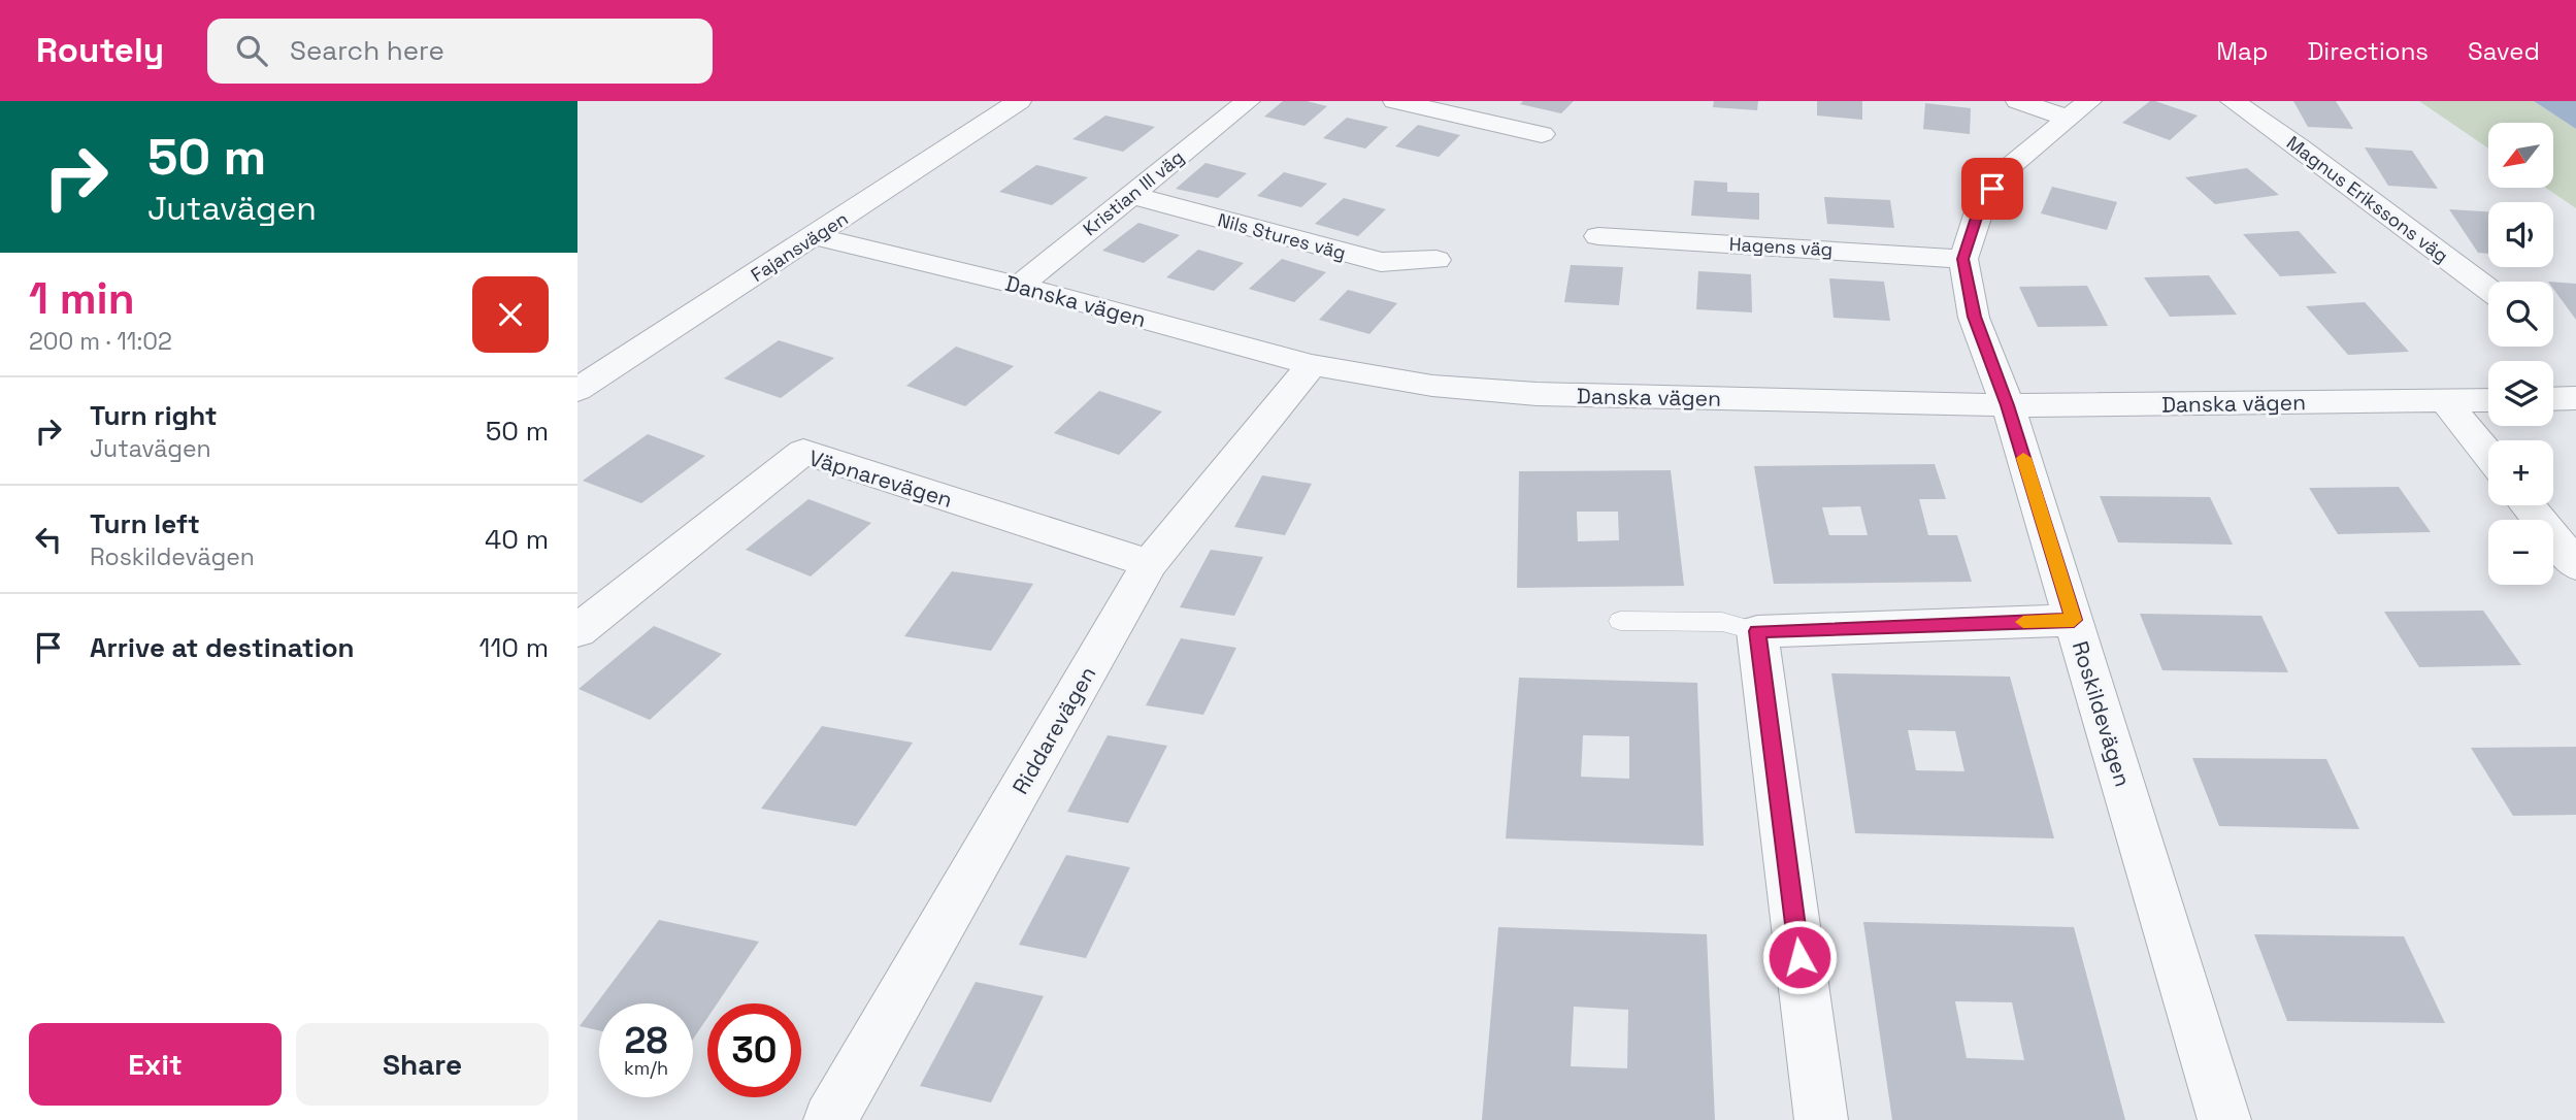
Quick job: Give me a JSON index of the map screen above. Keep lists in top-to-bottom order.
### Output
{
  "streets": {
    "street": [
      "Kristian III väg",
      "Magnus Erikssons väg",
      "Nils Stures väg",
      "Fajansvägen",
      "Hagens väg",
      "Danska vägen",
      "Väpnarevägen",
      "Roskildevägen",
      "Riddarevägen"
    ]
  },
  "crossings": [
    ["Kristian III väg", "Nils Stures väg"],
    ["Kristian III väg", "Danska vägen"],
    ["Fajansvägen", "Danska vägen"],
    ["Hagens väg", "Roskildevägen"],
    ["Danska vägen", "Roskildevägen"],
    ["Danska vägen", "Riddarevägen"],
    ["Väpnarevägen", "Riddarevägen"]
  ],
  "north": "bottom left",
  "page": {
    "header": "Routely",
    "search": "Search here",
    "nav": ["Map", "Directions", "Saved"],
    "turn": ["50 m", "Jutavägen"],
    "map_buttons": ["+", "−"],
    "heading": ["1 min", "200 m · 11:02"],
    "list": [
      {
        "name": "Turn right",
        "note": "Jutavägen",
        "value": "50 m"
      },
      {
        "name": "Turn left",
        "note": "Roskildevägen",
        "value": "40 m"
      },
      {
        "name": "Arrive at destination",
        "value": "110 m"
      }
    ],
    "speed": "28 km/h",
    "limit": "30",
    "buttons": ["Exit", "Share"]
  }
}
